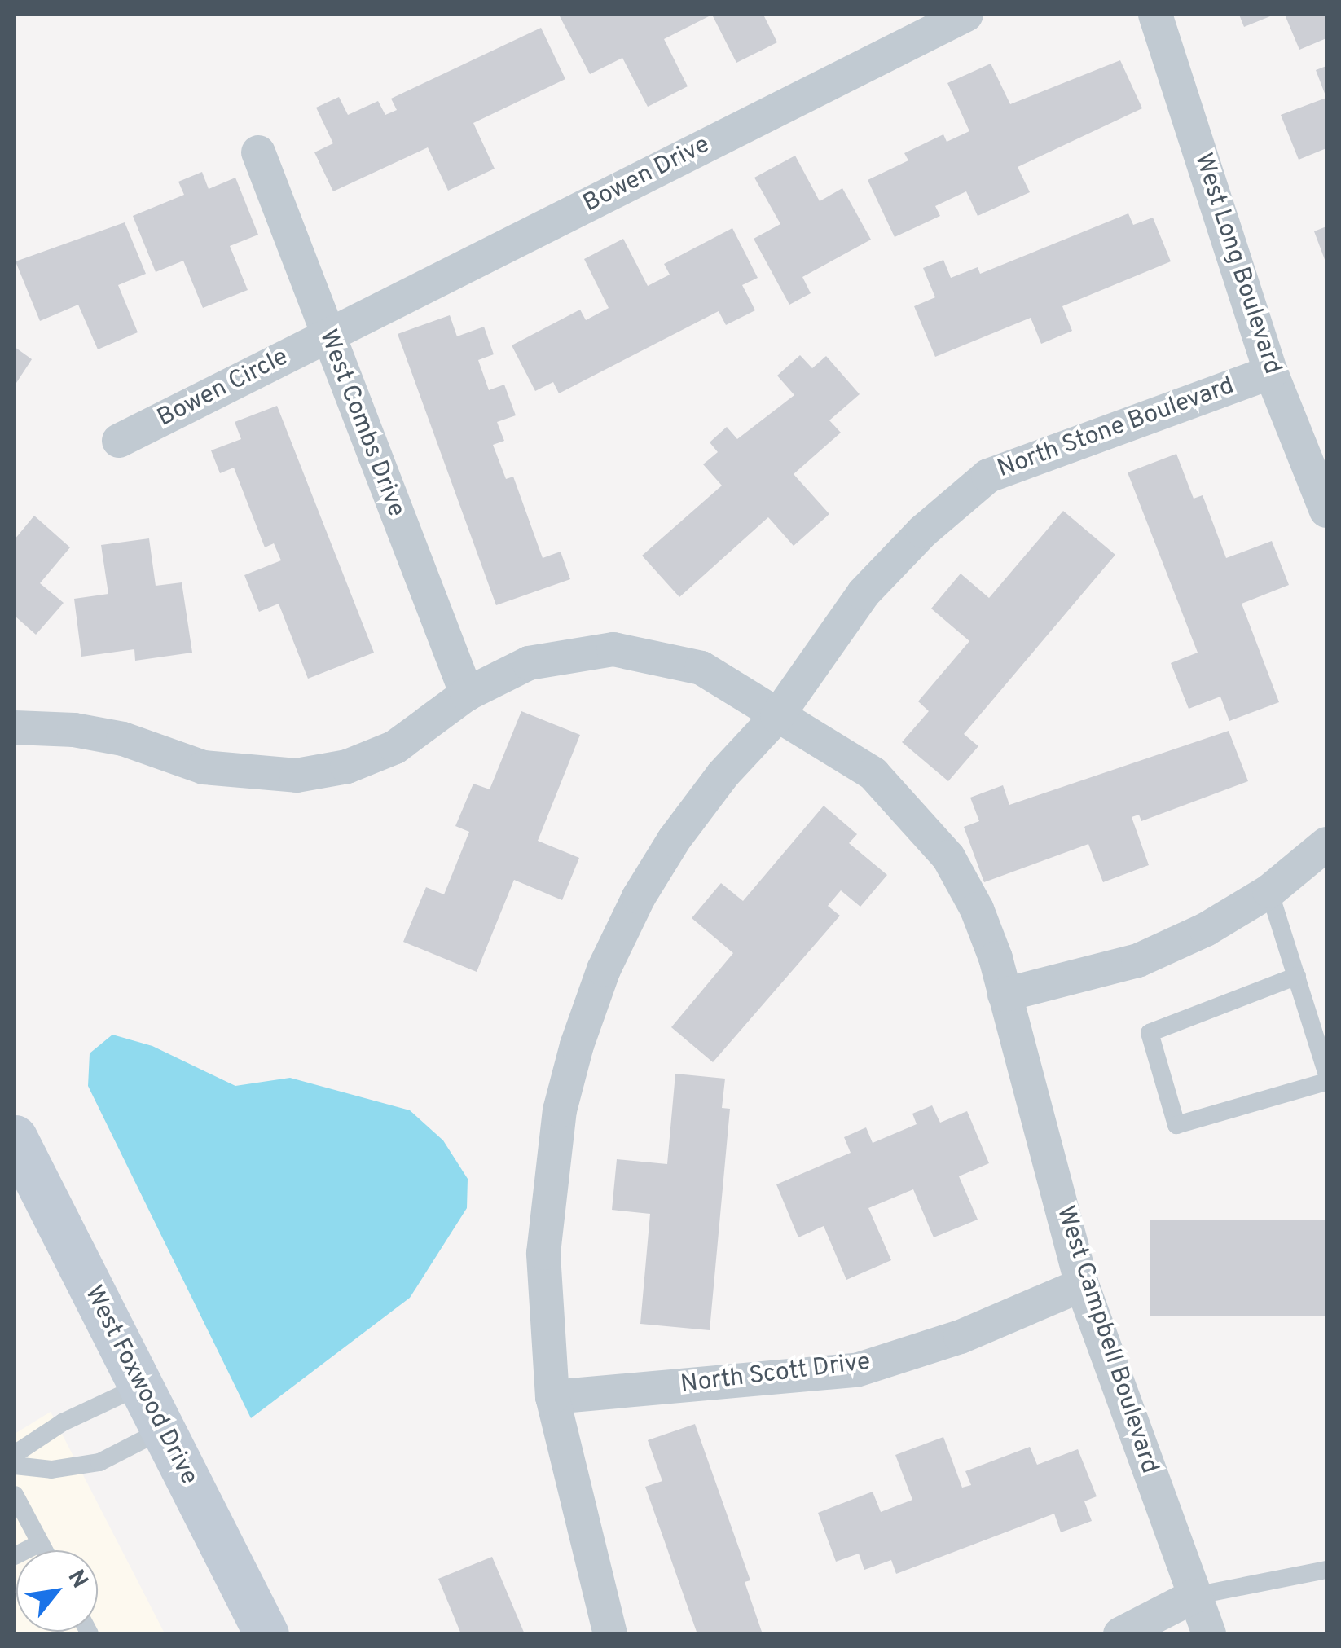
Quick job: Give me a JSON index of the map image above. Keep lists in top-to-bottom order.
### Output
{
  "streets": {
    "main road": ["West Foxwood Drive"],
    "street": [
      "Bowen Drive",
      "West Long Boulevard",
      "Bowen Circle",
      "West Combs Drive",
      "North Stone Boulevard",
      "West Campbell Boulevard",
      "North Scott Drive"
    ]
  },
  "crossings": [
    ["Bowen Drive", "Bowen Circle"],
    ["Bowen Drive", "West Combs Drive"],
    ["West Long Boulevard", "North Stone Boulevard"],
    ["Bowen Circle", "West Combs Drive"],
    ["West Combs Drive", "West Campbell Boulevard"],
    ["North Stone Boulevard", "West Campbell Boulevard"],
    ["North Stone Boulevard", "North Scott Drive"],
    ["West Campbell Boulevard", "North Scott Drive"]
  ],
  "north": "top right"
}
